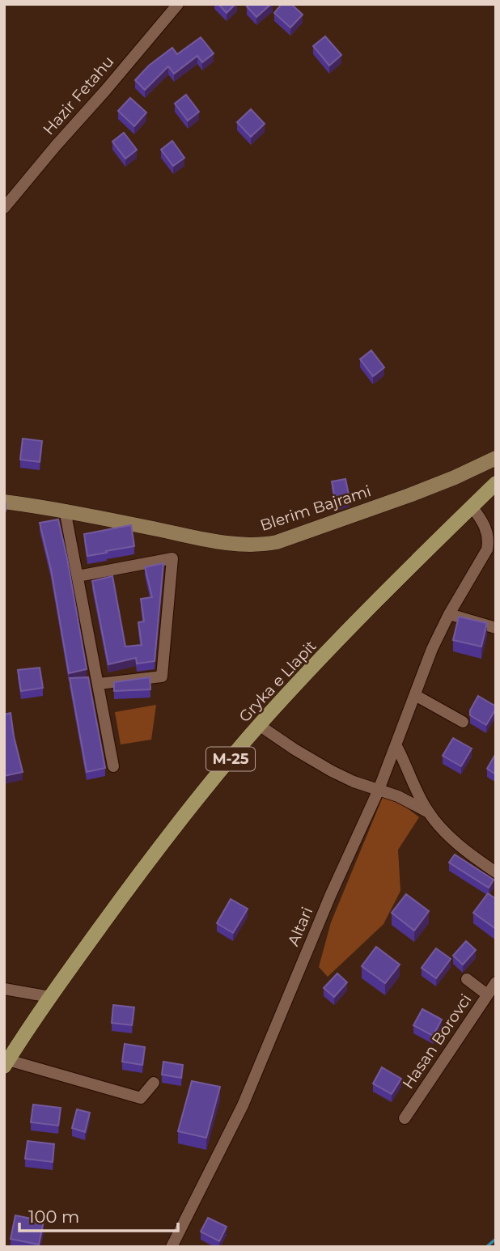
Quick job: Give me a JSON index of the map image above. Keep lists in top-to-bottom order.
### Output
{
  "streets": {
    "main road": ["Gryka e Llapit", "M-25"],
    "street": [
      "Hazir Fetahu",
      "Blerim Bajrami",
      "Altari",
      "Hasan Borovci"
    ]
  },
  "crossings": [
    ["Gryka e Llapit", "Altari"]
  ],
  "scale_bar": "100 m"
}
